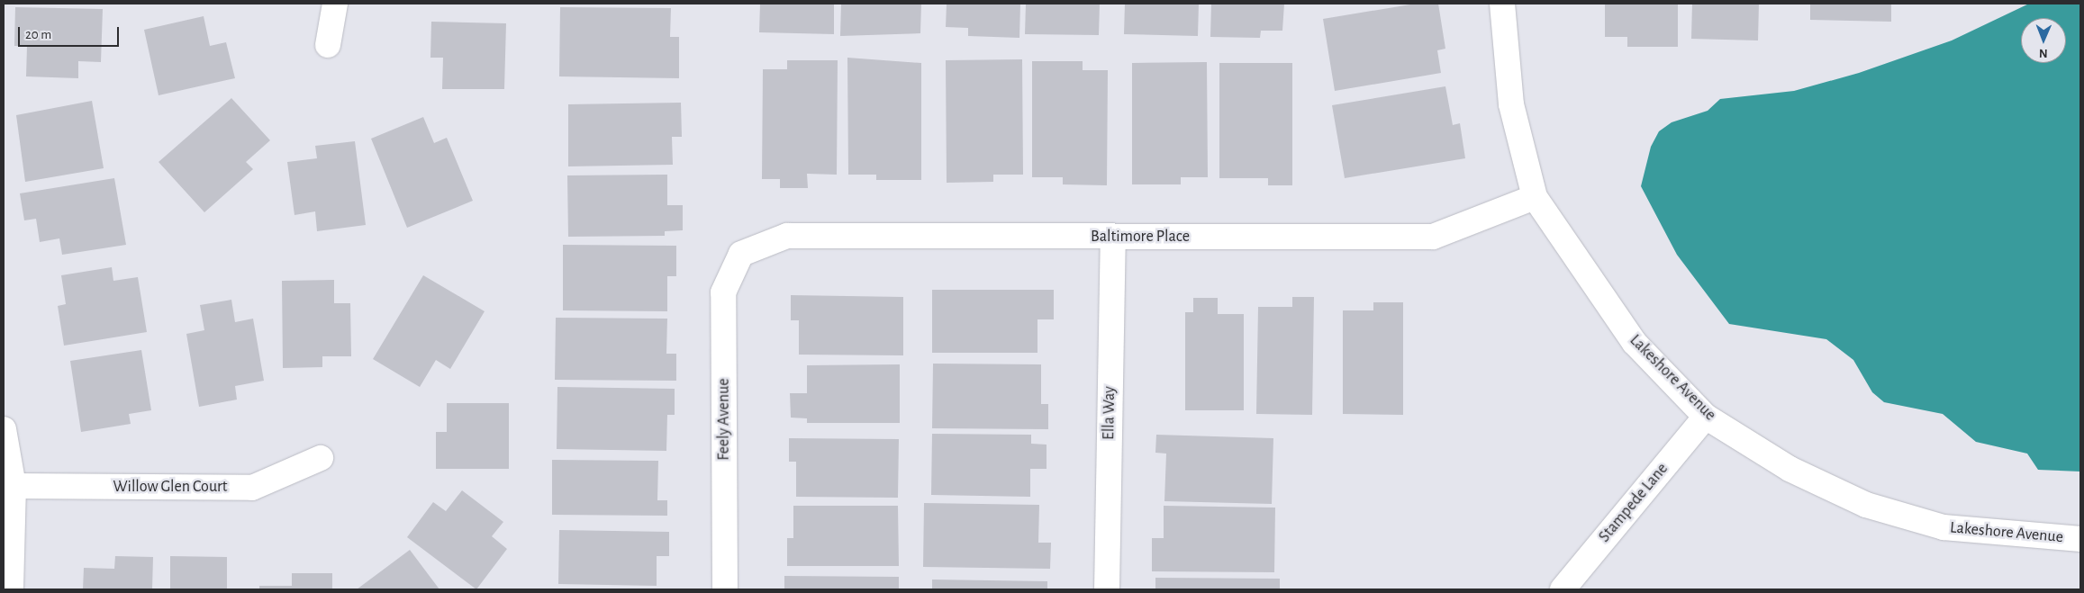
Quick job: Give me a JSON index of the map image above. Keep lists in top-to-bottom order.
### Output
{
  "streets": {
    "street": [
      "Baltimore Place",
      "Lakeshore Avenue",
      "Ella Way",
      "Feely Avenue",
      "Willow Glen Court",
      "Stampede Lane"
    ]
  },
  "crossings": [
    ["Baltimore Place", "Lakeshore Avenue"],
    ["Baltimore Place", "Ella Way"],
    ["Baltimore Place", "Feely Avenue"],
    ["Lakeshore Avenue", "Stampede Lane"]
  ],
  "scale_bar": "20 m",
  "north": "bottom"
}
